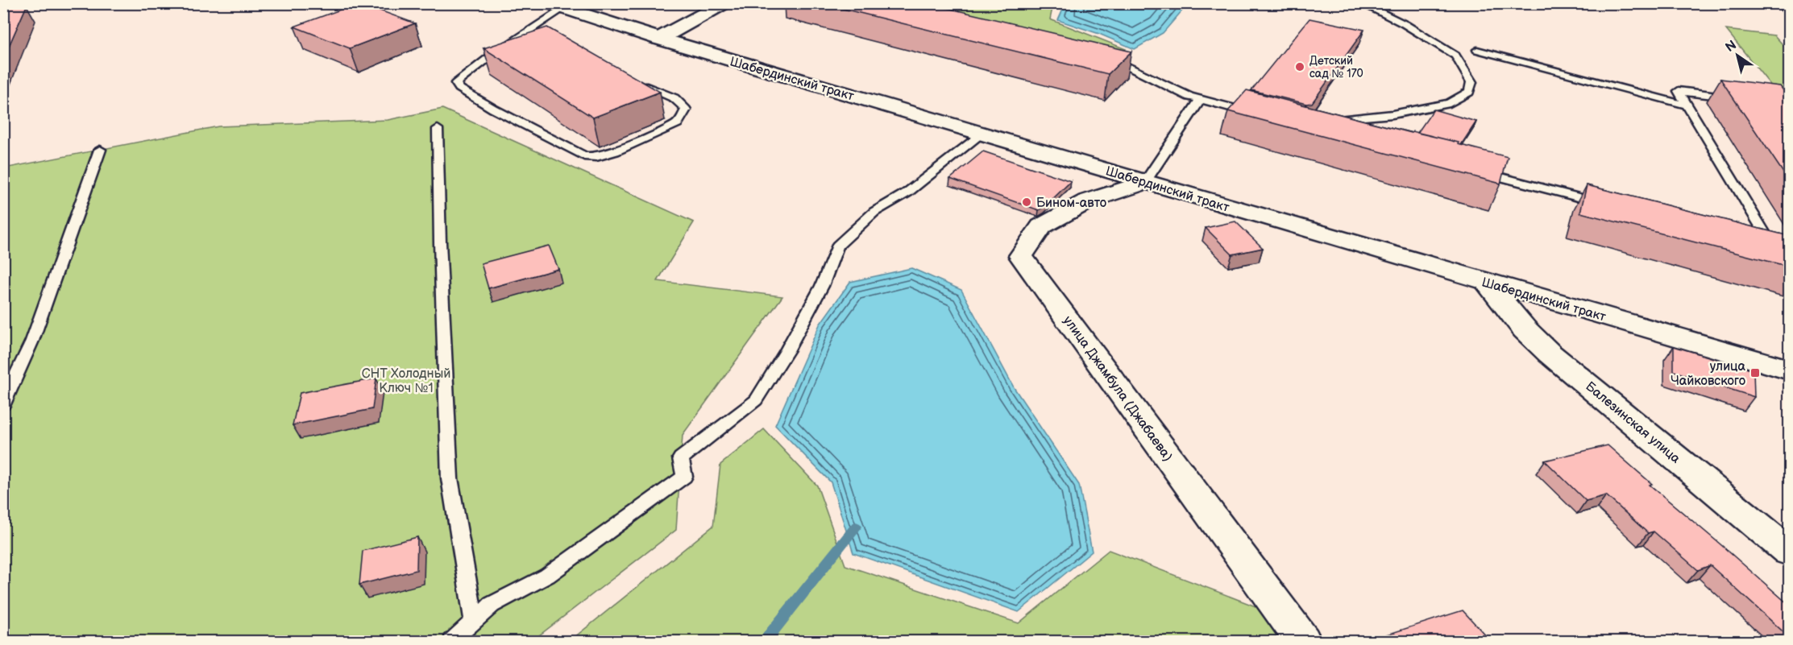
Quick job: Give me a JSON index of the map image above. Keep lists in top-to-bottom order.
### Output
{
  "streets": {
    "main road": ["Шабердинский тракт", "улица Джамбула (Джабаева)", "Балезинская улица"]
  },
  "crossings": [
    ["Шабердинский тракт", "улица Джамбула (Джабаева)"],
    ["Шабердинский тракт", "Балезинская улица"]
  ],
  "parks": ["СНТ Холодный Ключ №1"],
  "places": {
    "other": ["Детский сад № 170", "Бином-авто"],
    "transit": ["улица Чайковского"]
  },
  "north": "top left"
}
